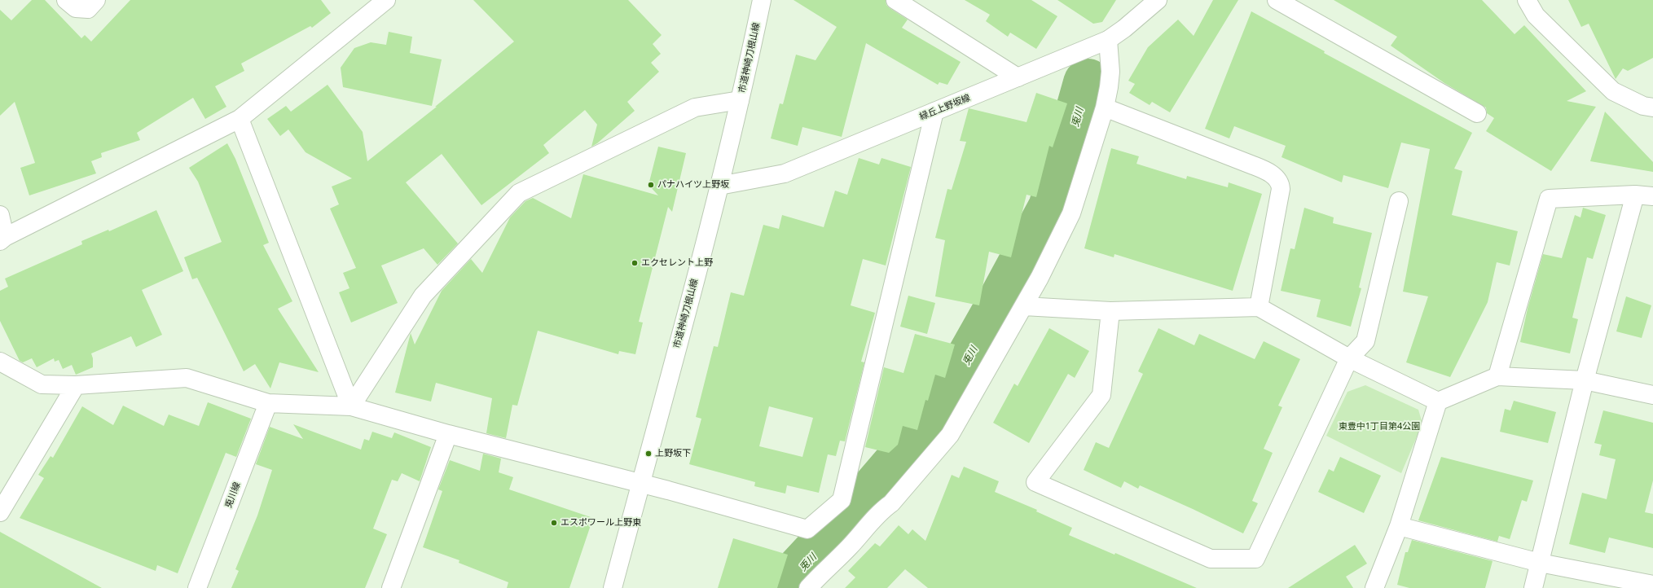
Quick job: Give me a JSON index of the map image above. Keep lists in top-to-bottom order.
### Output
{
  "streets": {
    "street": ["市道神崎刀根山線", "緑丘上野坂線", "兎川線"]
  },
  "crossings": [
    ["市道神崎刀根山線", "緑丘上野坂線"]
  ],
  "water": ["兎川"],
  "parks": ["東豊中1丁目第4公園"],
  "places": [
    "パナハイツ上野坂",
    "エクセレント上野",
    "上野坂下",
    "エスポワール上野東"
  ]
}
